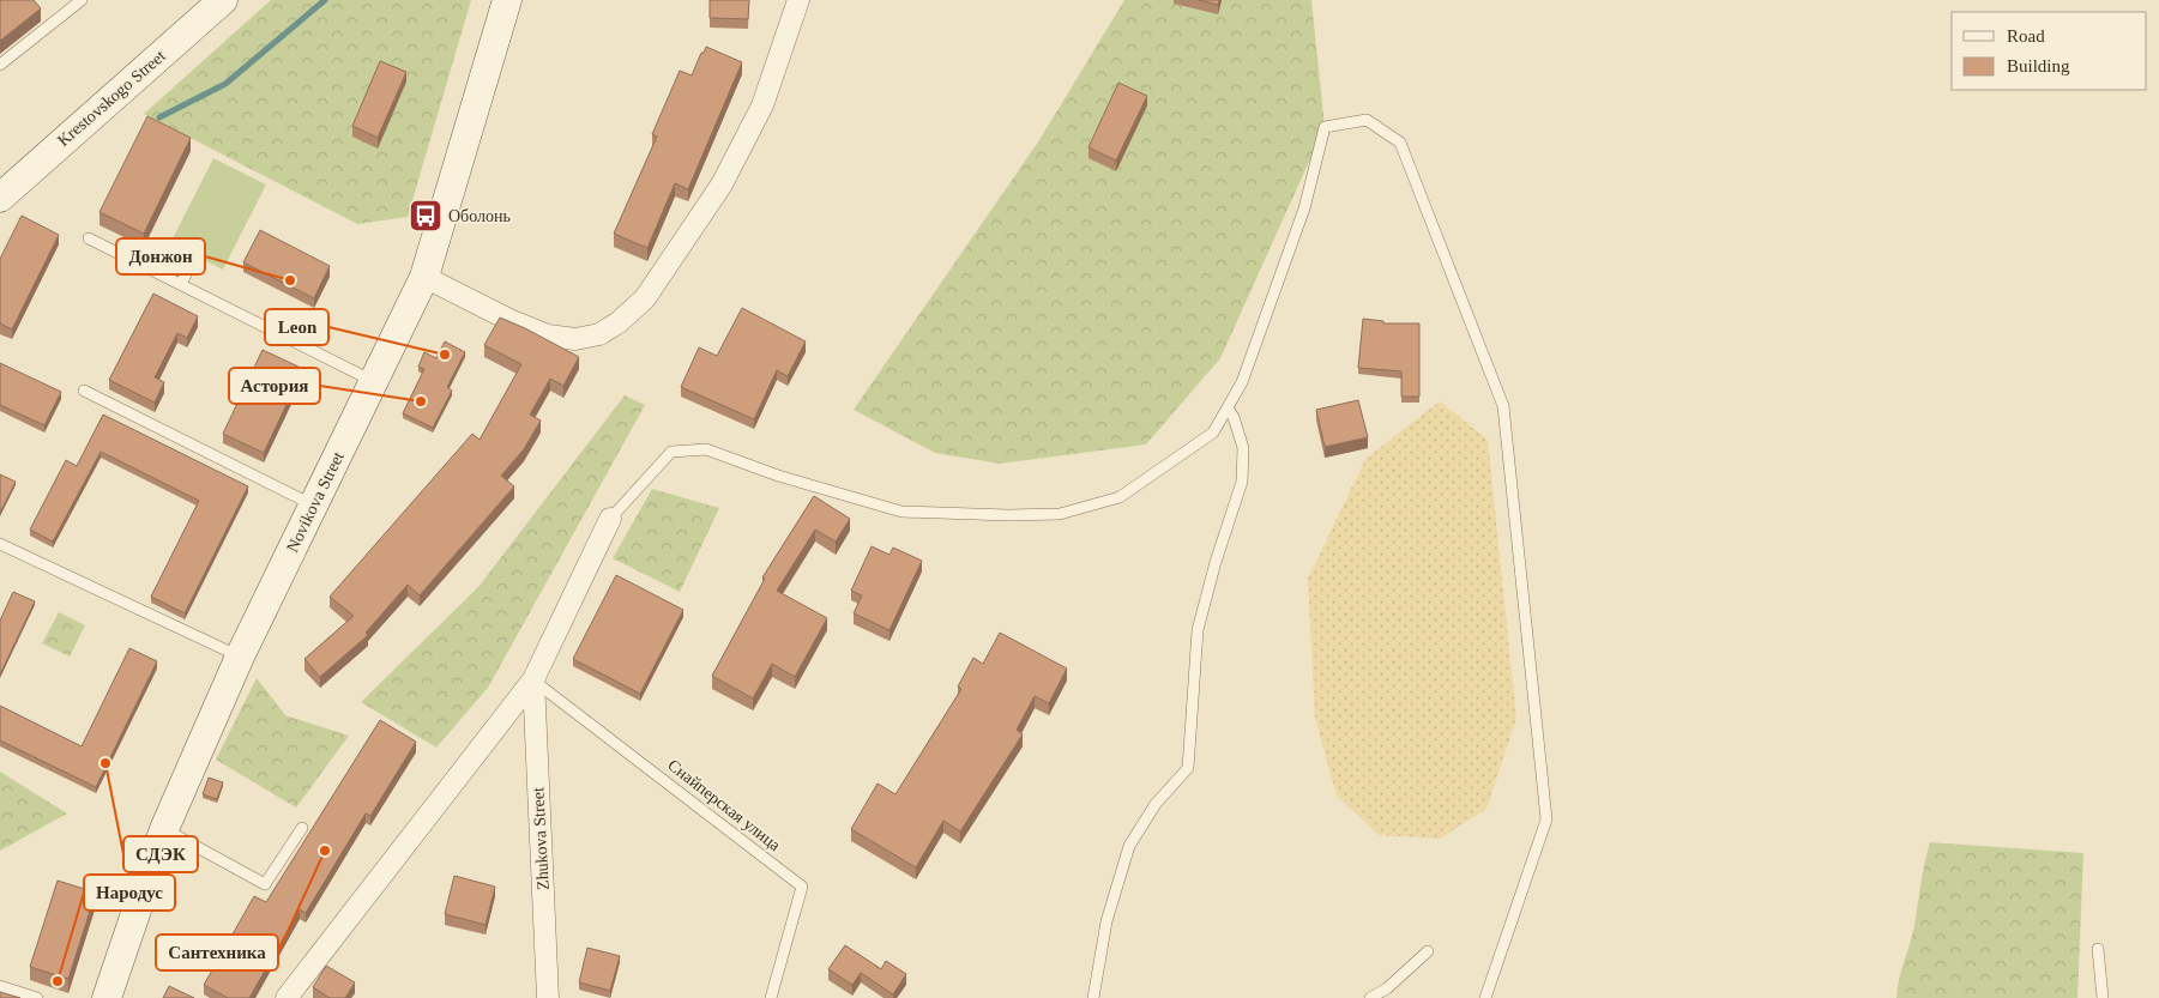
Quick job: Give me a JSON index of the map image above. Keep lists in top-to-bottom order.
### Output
{
  "streets": {
    "main road": ["Krestovskogo Street", "Novikova Street"],
    "street": ["Zhukova Street"],
    "lane": ["Снайперская улица"]
  },
  "crossings": [
    ["Снайперская улица", "Zhukova Street"]
  ],
  "places": {
    "bus stop": ["Оболонь"],
    "other": [
      "Донжон",
      "Leon",
      "Астория",
      "СДЭК",
      "Сантехника",
      "Народус"
    ]
  },
  "legend": ["Road", "Building"]
}
